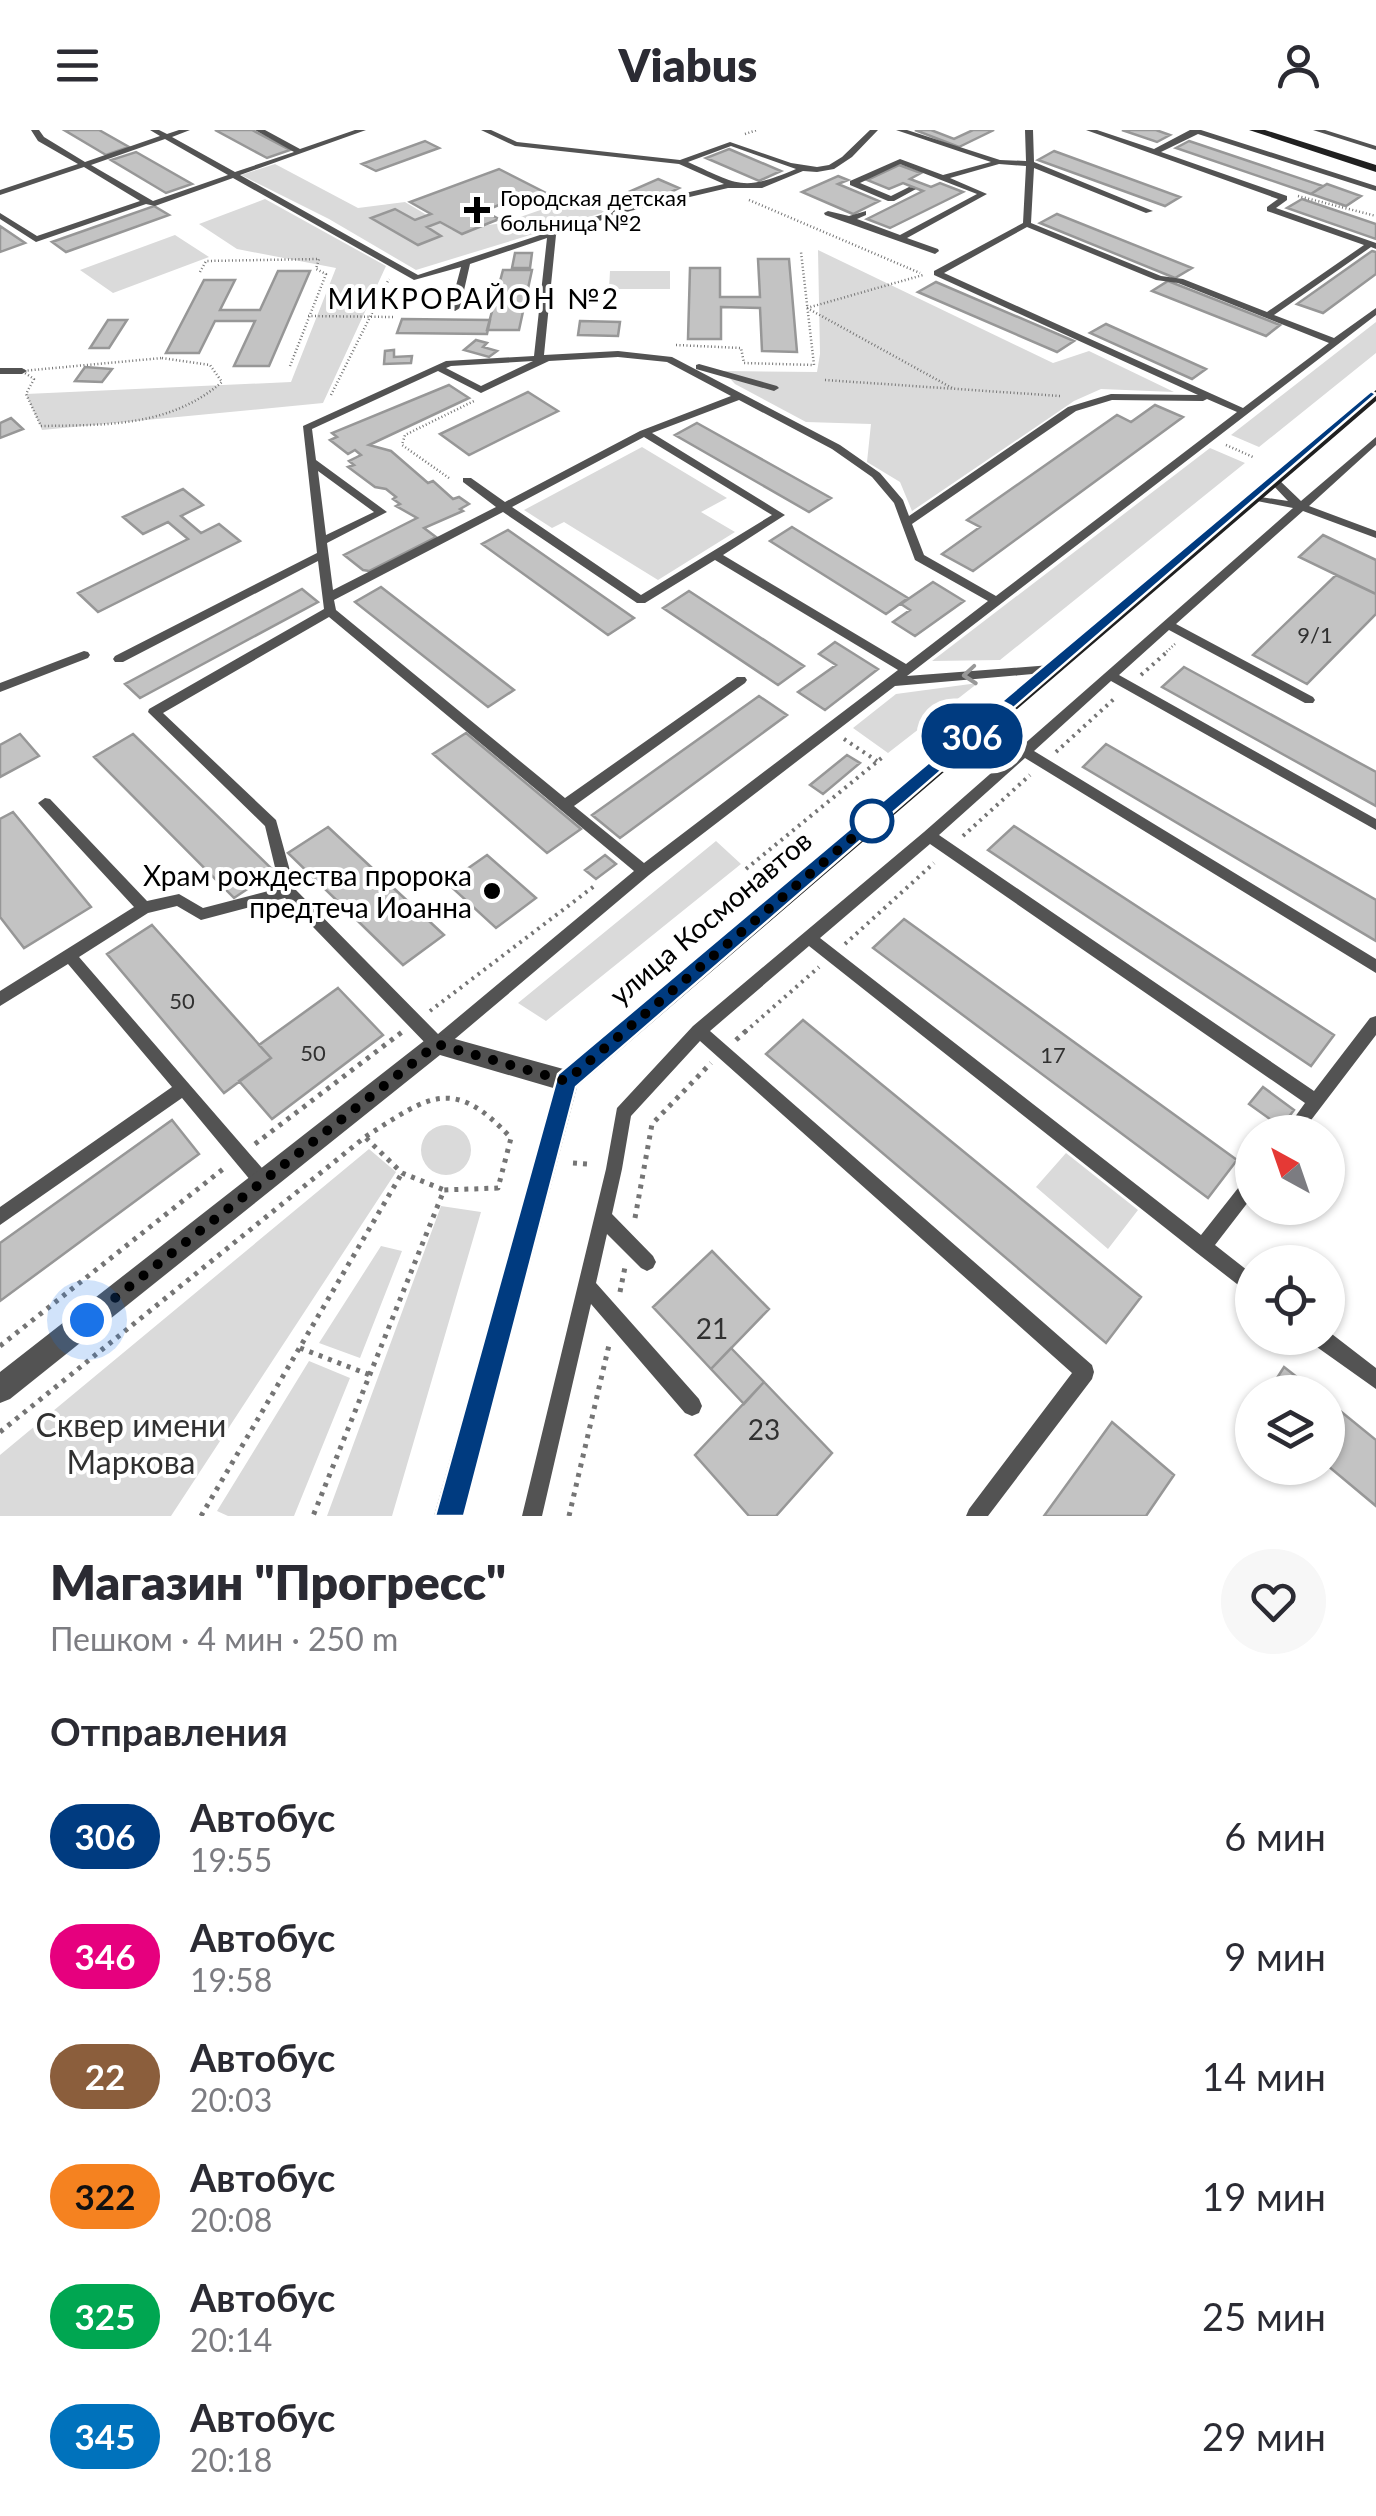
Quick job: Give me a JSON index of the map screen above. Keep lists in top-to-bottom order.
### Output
{
  "streets": {
    "main road": ["улица Космонавтов"]
  },
  "districts": ["МИКРОРАЙОН №2"],
  "parks": ["Сквер имени Маркова"],
  "places": {
    "health": ["Городская детская больница №2"],
    "other": ["Храм рождества пророка предтеча Иоанна"]
  },
  "lines": ["bus line 306"],
  "house_numbers": [
    "9/1",
    "50",
    "50",
    "17",
    "21",
    "23"
  ],
  "north": "top left",
  "page": {
    "header": "Viabus",
    "on_map": "306",
    "heading": [
      ["Магазин \"Прогресс\"", "Пешком · 4 мин · 250 m"],
      "Отправления"
    ],
    "list": [
      {
        "mark": "306",
        "name": "Автобус",
        "note": "19:55",
        "value": "6 мин"
      },
      {
        "mark": "346",
        "name": "Автобус",
        "note": "19:58",
        "value": "9 мин"
      },
      {
        "mark": "22",
        "name": "Автобус",
        "note": "20:03",
        "value": "14 мин"
      },
      {
        "mark": "322",
        "name": "Автобус",
        "note": "20:08",
        "value": "19 мин"
      },
      {
        "mark": "325",
        "name": "Автобус",
        "note": "20:14",
        "value": "25 мин"
      },
      {
        "mark": "345",
        "name": "Автобус",
        "note": "20:18",
        "value": "29 мин"
      }
    ]
  }
}
